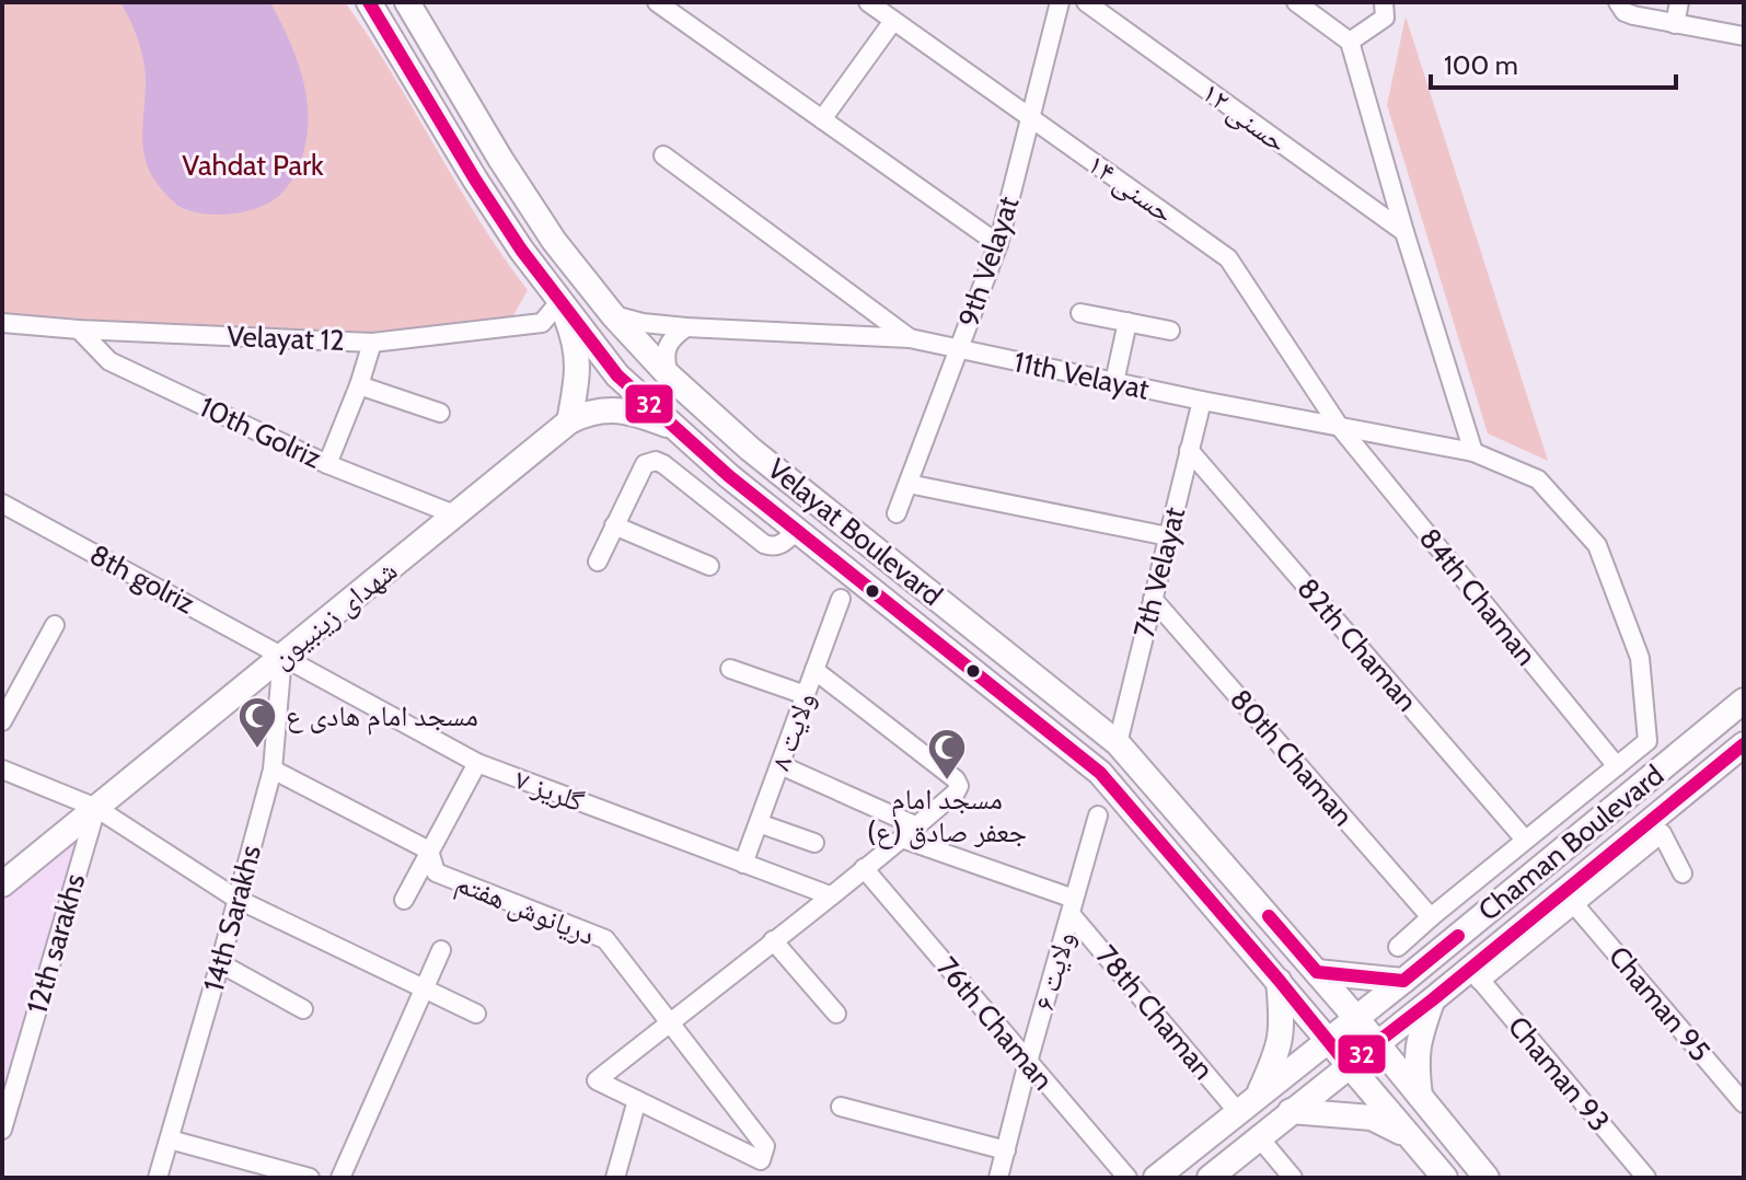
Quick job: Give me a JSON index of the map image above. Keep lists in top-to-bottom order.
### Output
{
  "streets": {
    "main road": ["Velayat Boulevard", "شهدای زینبیون", "Chaman Boulevard"],
    "street": [
      "حسنی ۱۲",
      "حسنی ۱۴",
      "9th Velayat",
      "Velayat 12",
      "11th Velayat",
      "10th Golriz",
      "7th Velayat",
      "8th golriz",
      "84th Chaman",
      "82th Chaman",
      "ولایت ۸",
      "80th Chaman",
      "گلریز ۷",
      "دریانوش هفتم",
      "14th Sarakhs",
      "12th sarakhs",
      "ولایت ۶",
      "Chaman 95",
      "78th Chaman",
      "76th Chaman",
      "Chaman 93"
    ]
  },
  "crossings": [
    ["حسنی ۱۴", "9th Velayat"],
    ["حسنی ۱۴", "11th Velayat"],
    ["حسنی ۱۴", "84th Chaman"],
    ["9th Velayat", "11th Velayat"],
    ["Velayat 12", "10th Golriz"],
    ["Velayat 12", "Velayat Boulevard"],
    ["11th Velayat", "Velayat Boulevard"],
    ["11th Velayat", "7th Velayat"],
    ["11th Velayat", "84th Chaman"],
    ["10th Golriz", "شهدای زینبیون"],
    ["Velayat Boulevard", "7th Velayat"],
    ["Velayat Boulevard", "Chaman Boulevard"],
    ["7th Velayat", "82th Chaman"],
    ["7th Velayat", "80th Chaman"],
    ["8th golriz", "شهدای زینبیون"],
    ["8th golriz", "گلریز ۷"],
    ["8th golriz", "14th Sarakhs"],
    ["شهدای زینبیون", "گلریز ۷"],
    ["شهدای زینبیون", "14th Sarakhs"],
    ["شهدای زینبیون", "12th sarakhs"],
    ["ولایت ۸", "گلریز ۷"],
    ["گلریز ۷", "14th Sarakhs"],
    ["Chaman Boulevard", "Chaman 93"],
    ["دریانوش هفتم", "14th Sarakhs"],
    ["ولایت ۶", "78th Chaman"],
    ["ولایت ۶", "76th Chaman"]
  ],
  "parks": ["Vahdat Park"],
  "places": {
    "mosque": ["مسجد امام هادی ع", "مسجد امام جعفر صادق (ع)"]
  },
  "lines": ["transit line 32"],
  "scale_bar": "100 m"
}
